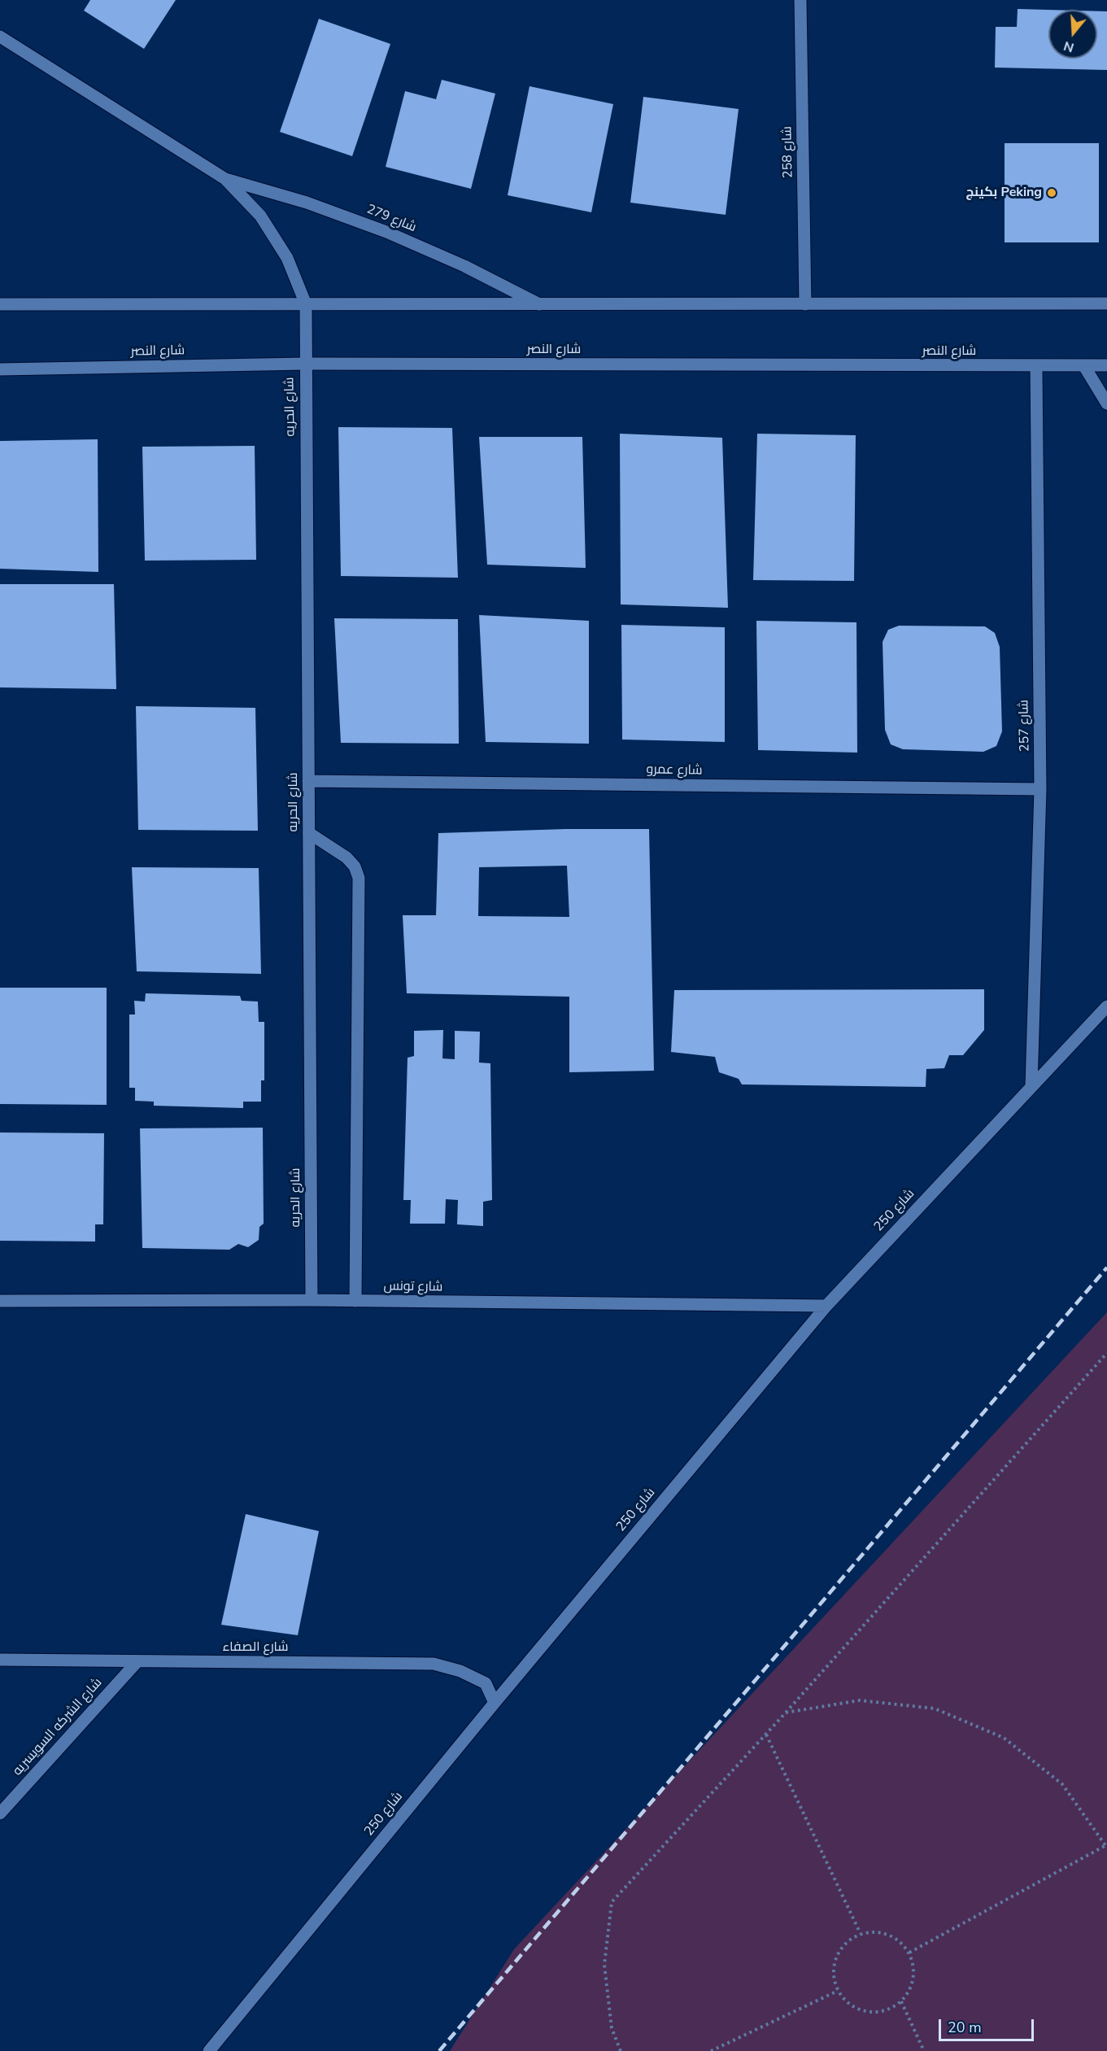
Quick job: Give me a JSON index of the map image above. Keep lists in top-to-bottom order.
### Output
{
  "streets": {
    "street": [
      "شارع 258",
      "شارع 279",
      "شارع النصر",
      "شارع الحريه",
      "شارع 257",
      "شارع عمرو",
      "شارع 250",
      "شارع تونس",
      "شارع الصفاء",
      "شارع الشركه السويسريه"
    ]
  },
  "crossings": [
    ["شارع 279", "شارع الحريه"],
    ["شارع النصر", "شارع الحريه"],
    ["شارع النصر", "شارع 257"],
    ["شارع الحريه", "شارع عمرو"],
    ["شارع الحريه", "شارع تونس"],
    ["شارع 257", "شارع عمرو"],
    ["شارع 257", "شارع 250"],
    ["شارع 250", "شارع تونس"],
    ["شارع 250", "شارع الصفاء"],
    ["شارع الصفاء", "شارع الشركه السويسريه"]
  ],
  "places": ["بكينج Peking"],
  "scale_bar": "20 m",
  "north": "bottom"
}
